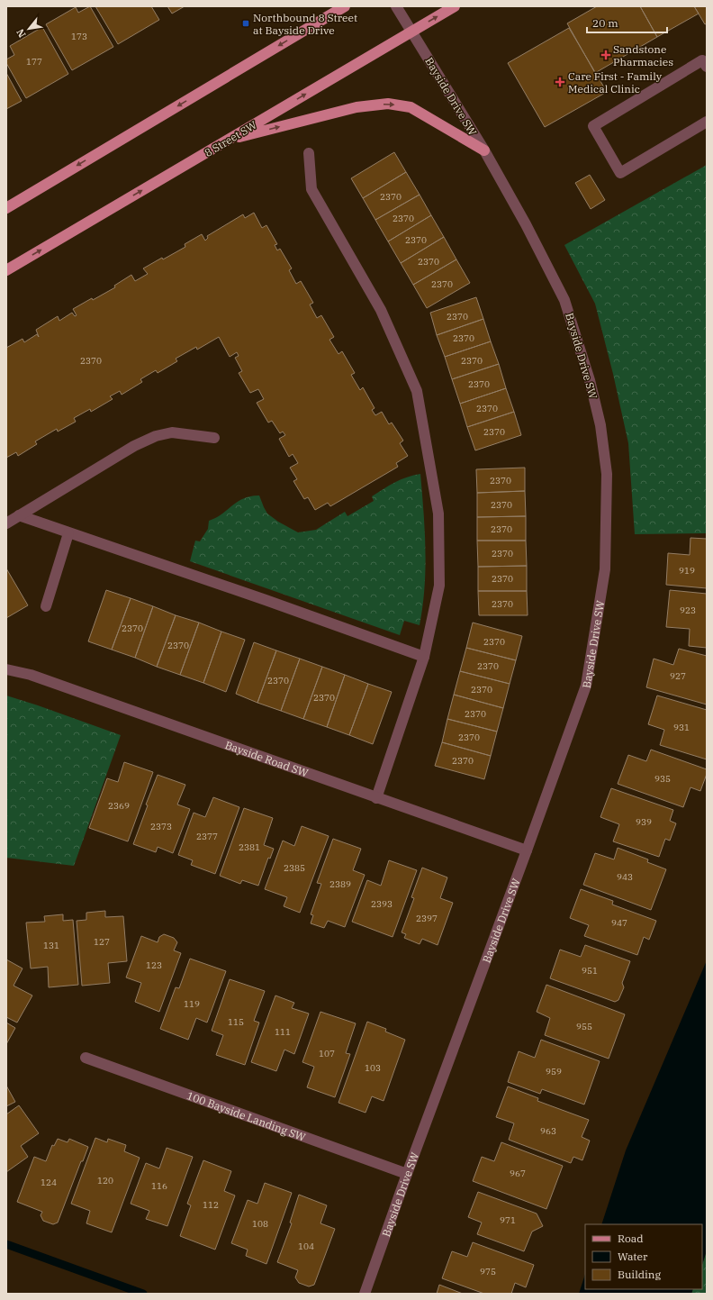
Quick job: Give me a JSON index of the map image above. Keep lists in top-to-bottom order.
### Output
{
  "streets": {
    "main road": ["8 Street SW"],
    "street": ["Bayside Drive SW", "Bayside Road SW", "100 Bayside Landing SW"]
  },
  "crossings": [
    ["Bayside Drive SW", "8 Street SW"],
    ["Bayside Drive SW", "Bayside Road SW"],
    ["Bayside Drive SW", "100 Bayside Landing SW"]
  ],
  "places": {
    "transit": ["Northbound 8 Street at Bayside Drive"],
    "health": ["Sandstone Pharmacies", "Care First - Family Medical Clinic"]
  },
  "house_numbers": [
    "173",
    "177",
    "2370",
    "2370",
    "2370",
    "2370",
    "2370",
    "2370",
    "2370",
    "2370",
    "2370",
    "2370",
    "2370",
    "2370",
    "2370",
    "2370",
    "2370",
    "2370",
    "919",
    "2370",
    "2370",
    "923",
    "2370",
    "2370",
    "2370",
    "2370",
    "927",
    "2370",
    "2370",
    "2370",
    "2370",
    "931",
    "2370",
    "2370",
    "935",
    "2369",
    "939",
    "2373",
    "2377",
    "2381",
    "2385",
    "943",
    "2389",
    "2393",
    "2397",
    "947",
    "127",
    "131",
    "123",
    "951",
    "119",
    "115",
    "955",
    "111",
    "107",
    "103",
    "959",
    "963",
    "967",
    "120",
    "124",
    "116",
    "112",
    "971",
    "108",
    "104",
    "975"
  ],
  "legend": ["Road", "Water", "Building"],
  "scale_bar": "20 m",
  "north": "bottom left"
}
